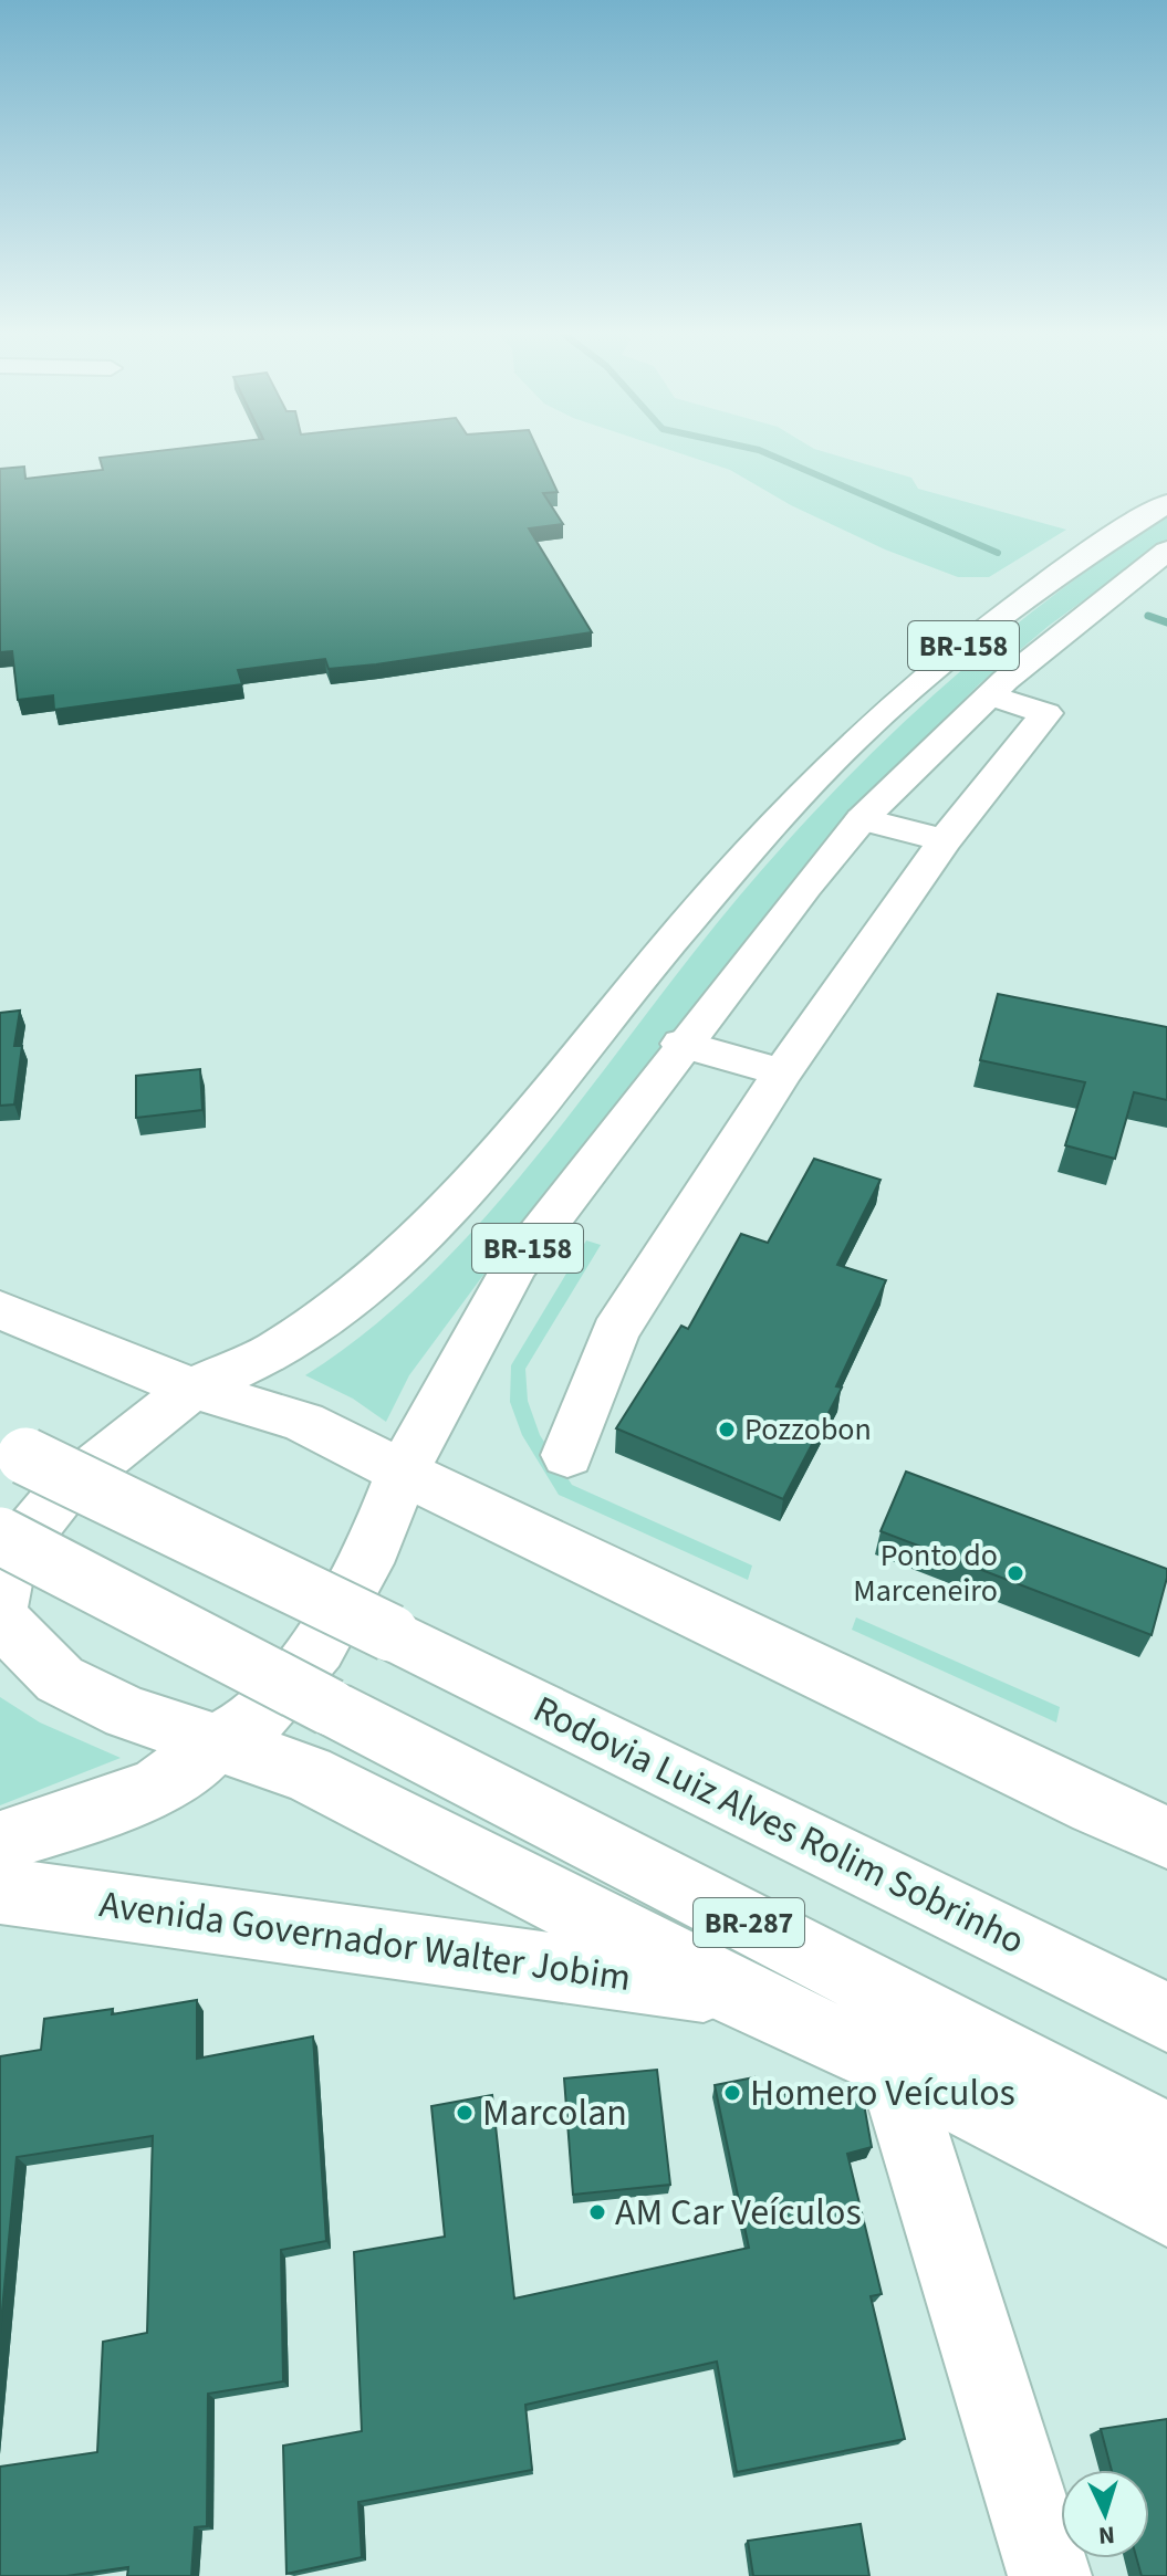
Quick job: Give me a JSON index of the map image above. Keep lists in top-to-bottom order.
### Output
{
  "streets": {
    "main road": [
      "BR-158",
      "Rodovia Luiz Alves Rolim Sobrinho",
      "BR-287",
      "Avenida Governador Walter Jobim"
    ]
  },
  "crossings": [
    ["BR-158", "BR-287"],
    ["BR-287", "Avenida Governador Walter Jobim"]
  ],
  "places": [
    "Pozzobon",
    "Ponto do Marceneiro",
    "Homero Veículos",
    "Marcolan",
    "AM Car Veículos"
  ],
  "north": "bottom"
}
